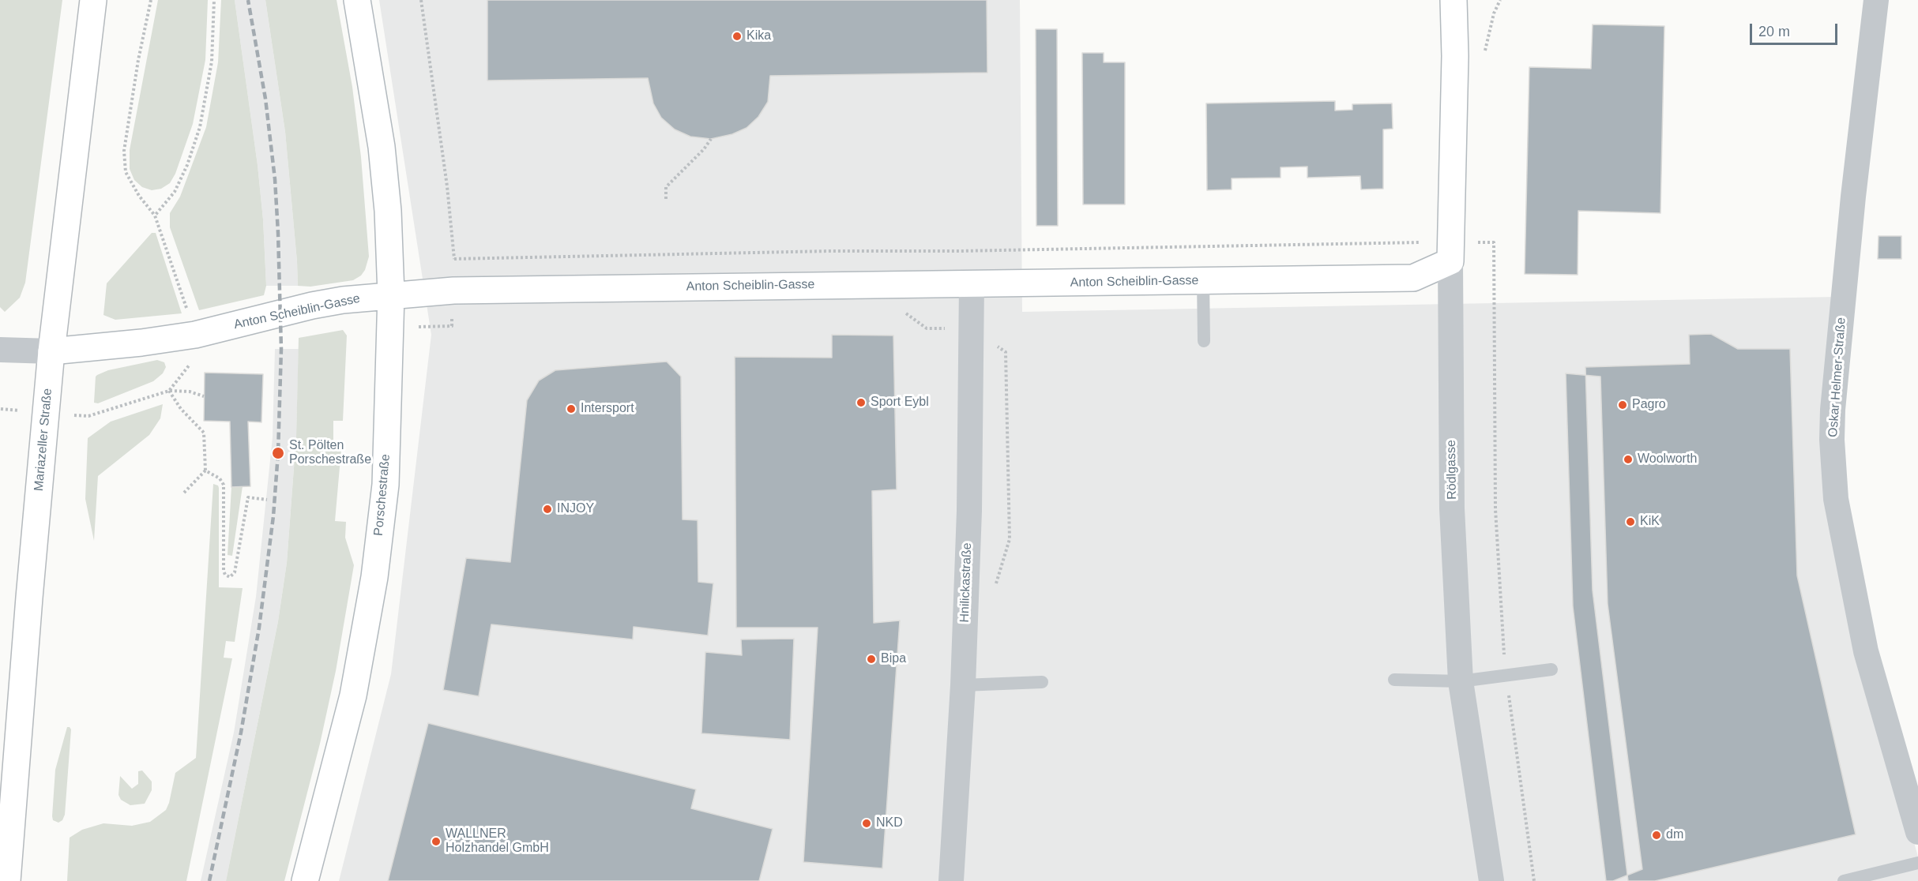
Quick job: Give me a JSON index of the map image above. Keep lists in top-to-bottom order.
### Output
{
  "streets": {
    "street": [
      "Anton Scheiblin-Gasse",
      "Oskar Helmer-Straße",
      "Mariazeller Straße",
      "Rödlgasse",
      "Porschestraße",
      "Hnilickastraße"
    ]
  },
  "crossings": [
    ["Anton Scheiblin-Gasse", "Mariazeller Straße"],
    ["Anton Scheiblin-Gasse", "Rödlgasse"],
    ["Anton Scheiblin-Gasse", "Porschestraße"],
    ["Anton Scheiblin-Gasse", "Hnilickastraße"]
  ],
  "places": [
    "Kika",
    "Sport Eybl",
    "Pagro",
    "Intersport",
    "St. Pölten Porschestraße",
    "Woolworth",
    "INJOY",
    "KiK",
    "Bipa",
    "NKD",
    "dm",
    "WALLNER Holzhandel GmbH"
  ],
  "scale_bar": "20 m"
}
